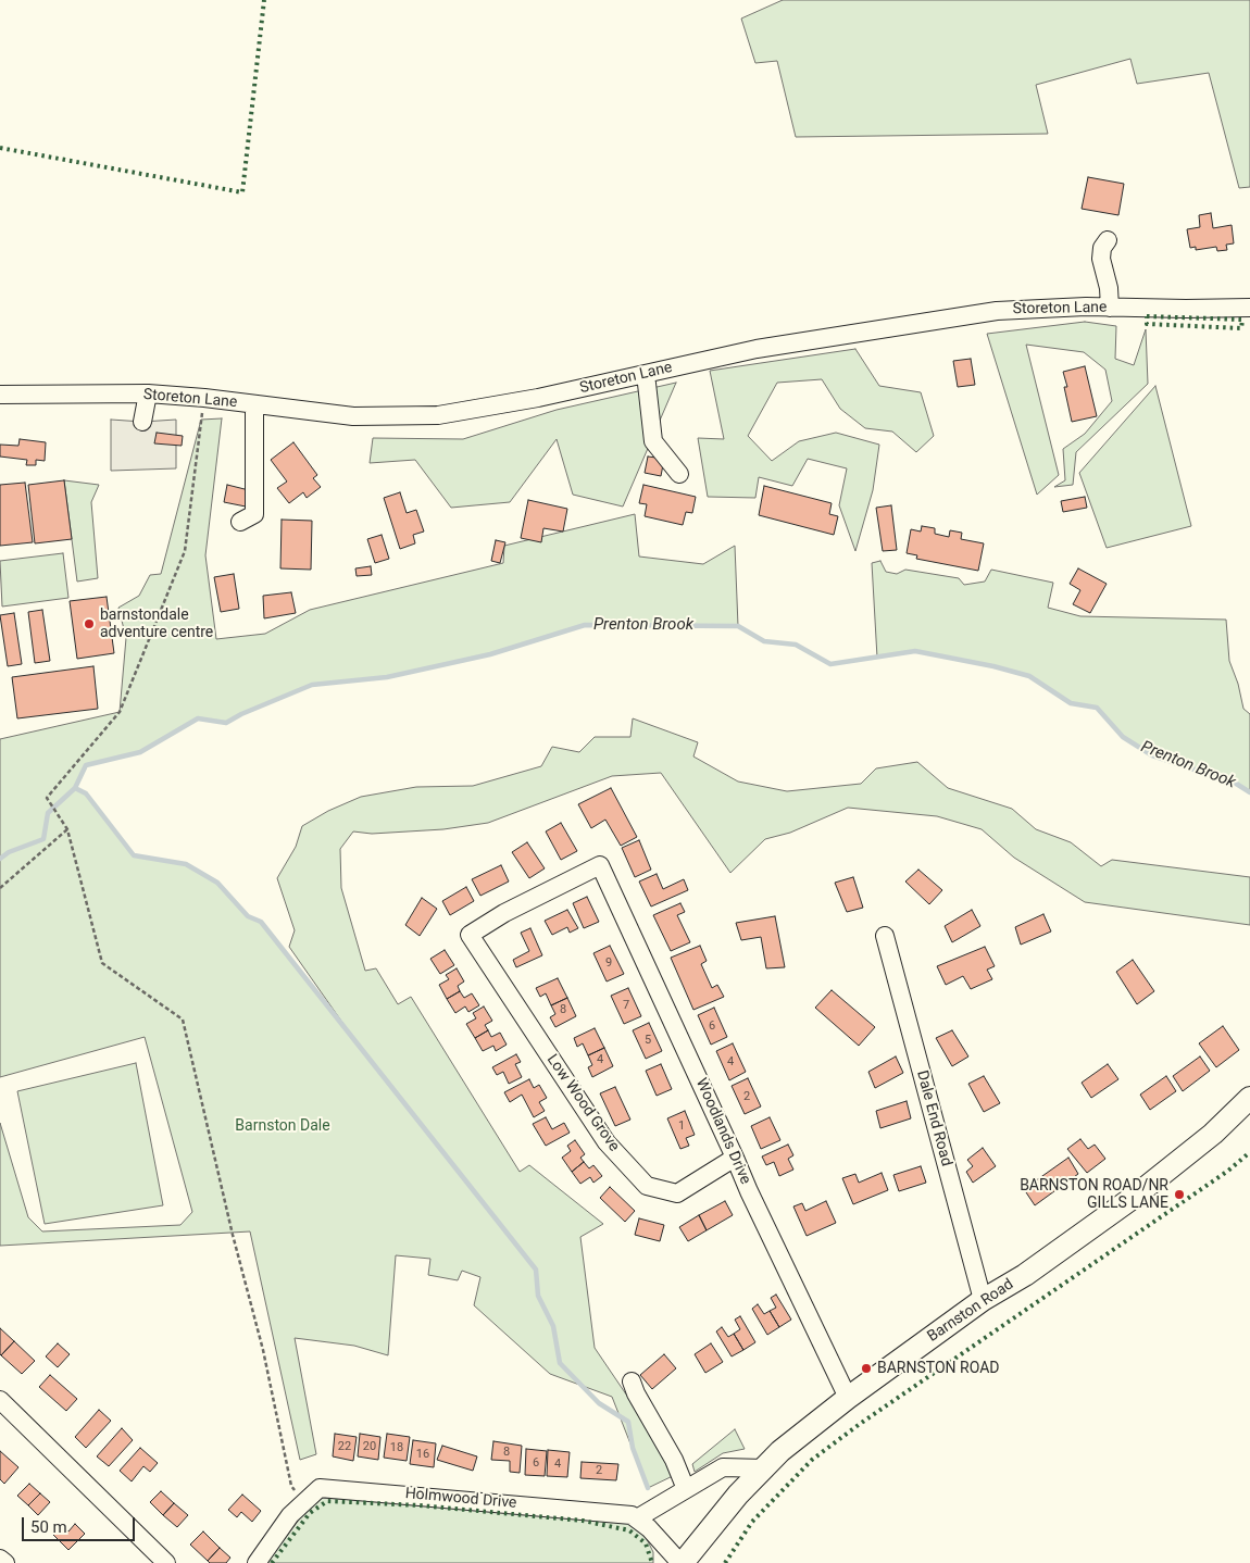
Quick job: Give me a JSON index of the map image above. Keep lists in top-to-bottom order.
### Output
{
  "streets": {
    "main road": ["Barnston Road"],
    "street": [
      "Storeton Lane",
      "Low Wood Grove",
      "Dale End Road",
      "Woodlands Drive",
      "Holmwood Drive"
    ]
  },
  "crossings": [
    ["Low Wood Grove", "Woodlands Drive"],
    ["Dale End Road", "Barnston Road"],
    ["Woodlands Drive", "Barnston Road"]
  ],
  "water": ["Prenton Brook"],
  "parks": ["Barnston Dale"],
  "places": ["barnstondale adventure centre", "BARNSTON ROAD/NR GILLS LANE", "BARNSTON ROAD"],
  "house_numbers": [
    "9",
    "7",
    "8",
    "6",
    "5",
    "4",
    "4",
    "2",
    "1",
    "22",
    "20",
    "18",
    "8",
    "16",
    "6",
    "4",
    "2"
  ],
  "scale_bar": "50 m"
}
